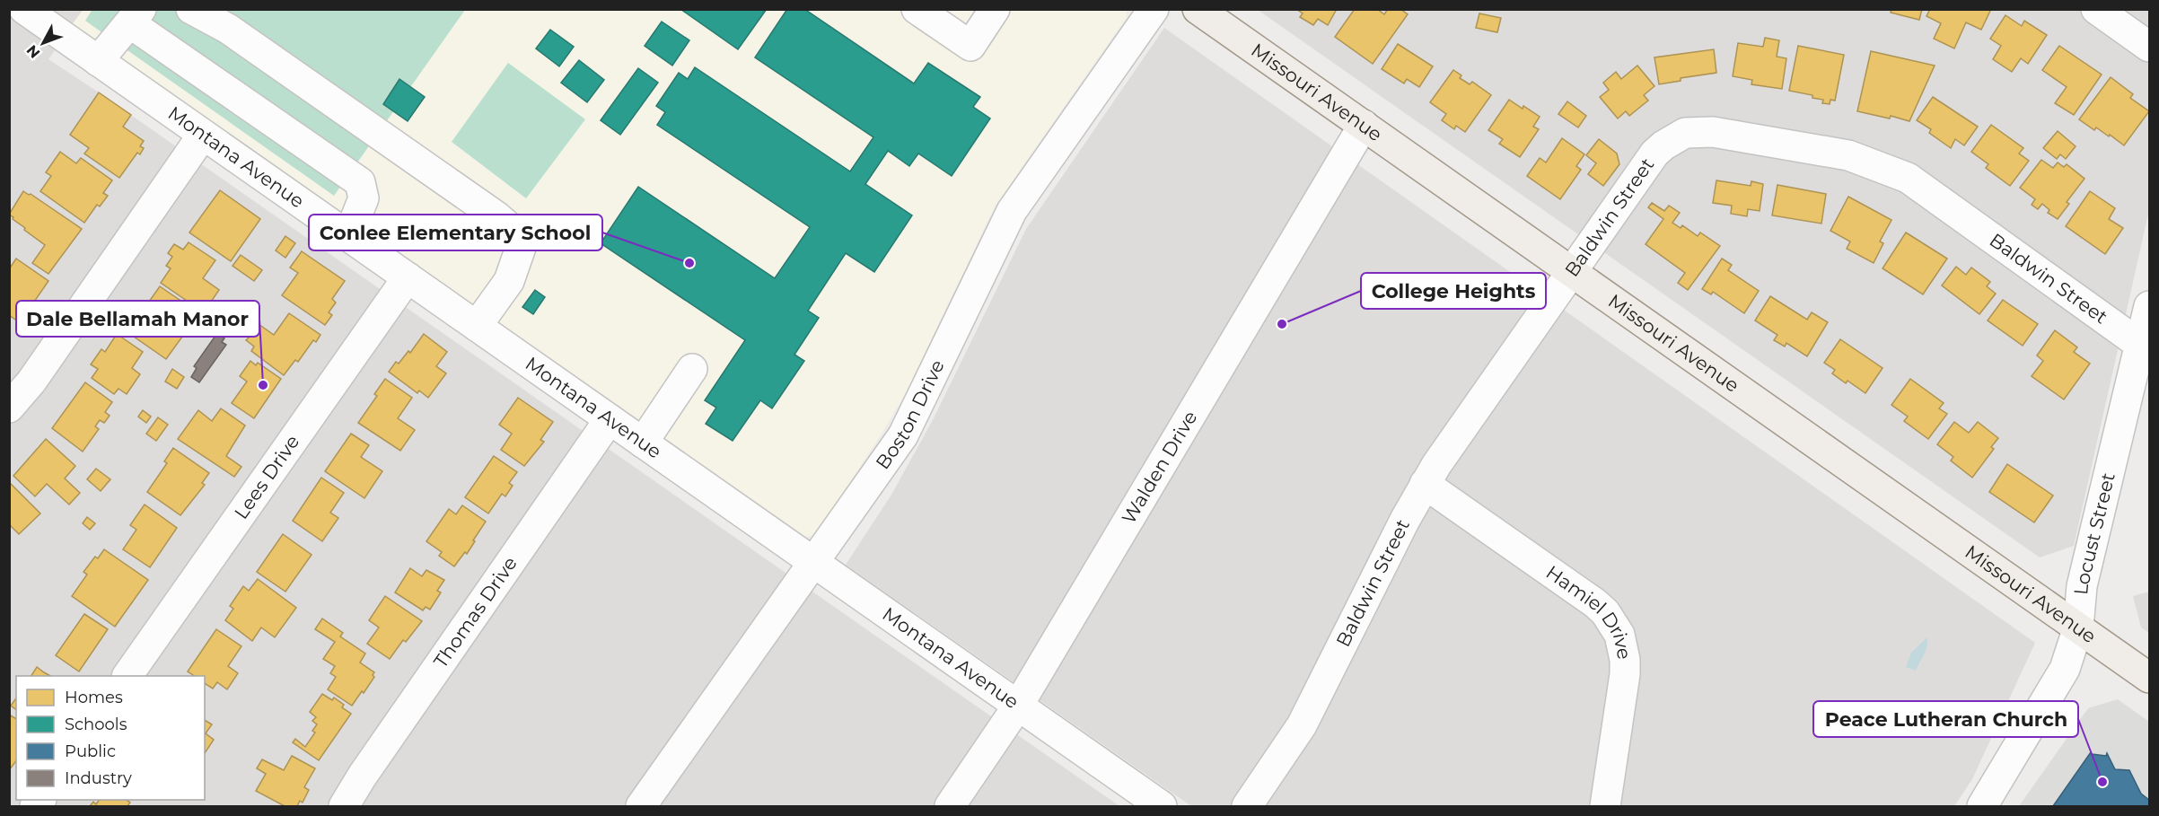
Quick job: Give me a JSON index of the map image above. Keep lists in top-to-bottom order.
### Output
{
  "streets": {
    "main road": ["Missouri Avenue"],
    "street": [
      "Montana Avenue",
      "Baldwin Street",
      "Boston Drive",
      "Walden Drive",
      "Lees Drive",
      "Locust Street",
      "Thomas Drive",
      "Hamiel Drive"
    ]
  },
  "crossings": [
    ["Missouri Avenue", "Baldwin Street"],
    ["Missouri Avenue", "Walden Drive"],
    ["Missouri Avenue", "Locust Street"],
    ["Montana Avenue", "Boston Drive"],
    ["Montana Avenue", "Walden Drive"],
    ["Montana Avenue", "Lees Drive"],
    ["Montana Avenue", "Thomas Drive"],
    ["Baldwin Street", "Locust Street"],
    ["Baldwin Street", "Hamiel Drive"]
  ],
  "places": [
    "Conlee Elementary School",
    "College Heights",
    "Dale Bellamah Manor",
    "Peace Lutheran Church"
  ],
  "legend": [
    "Homes",
    "Schools",
    "Public",
    "Industry"
  ],
  "north": "bottom left"
}
